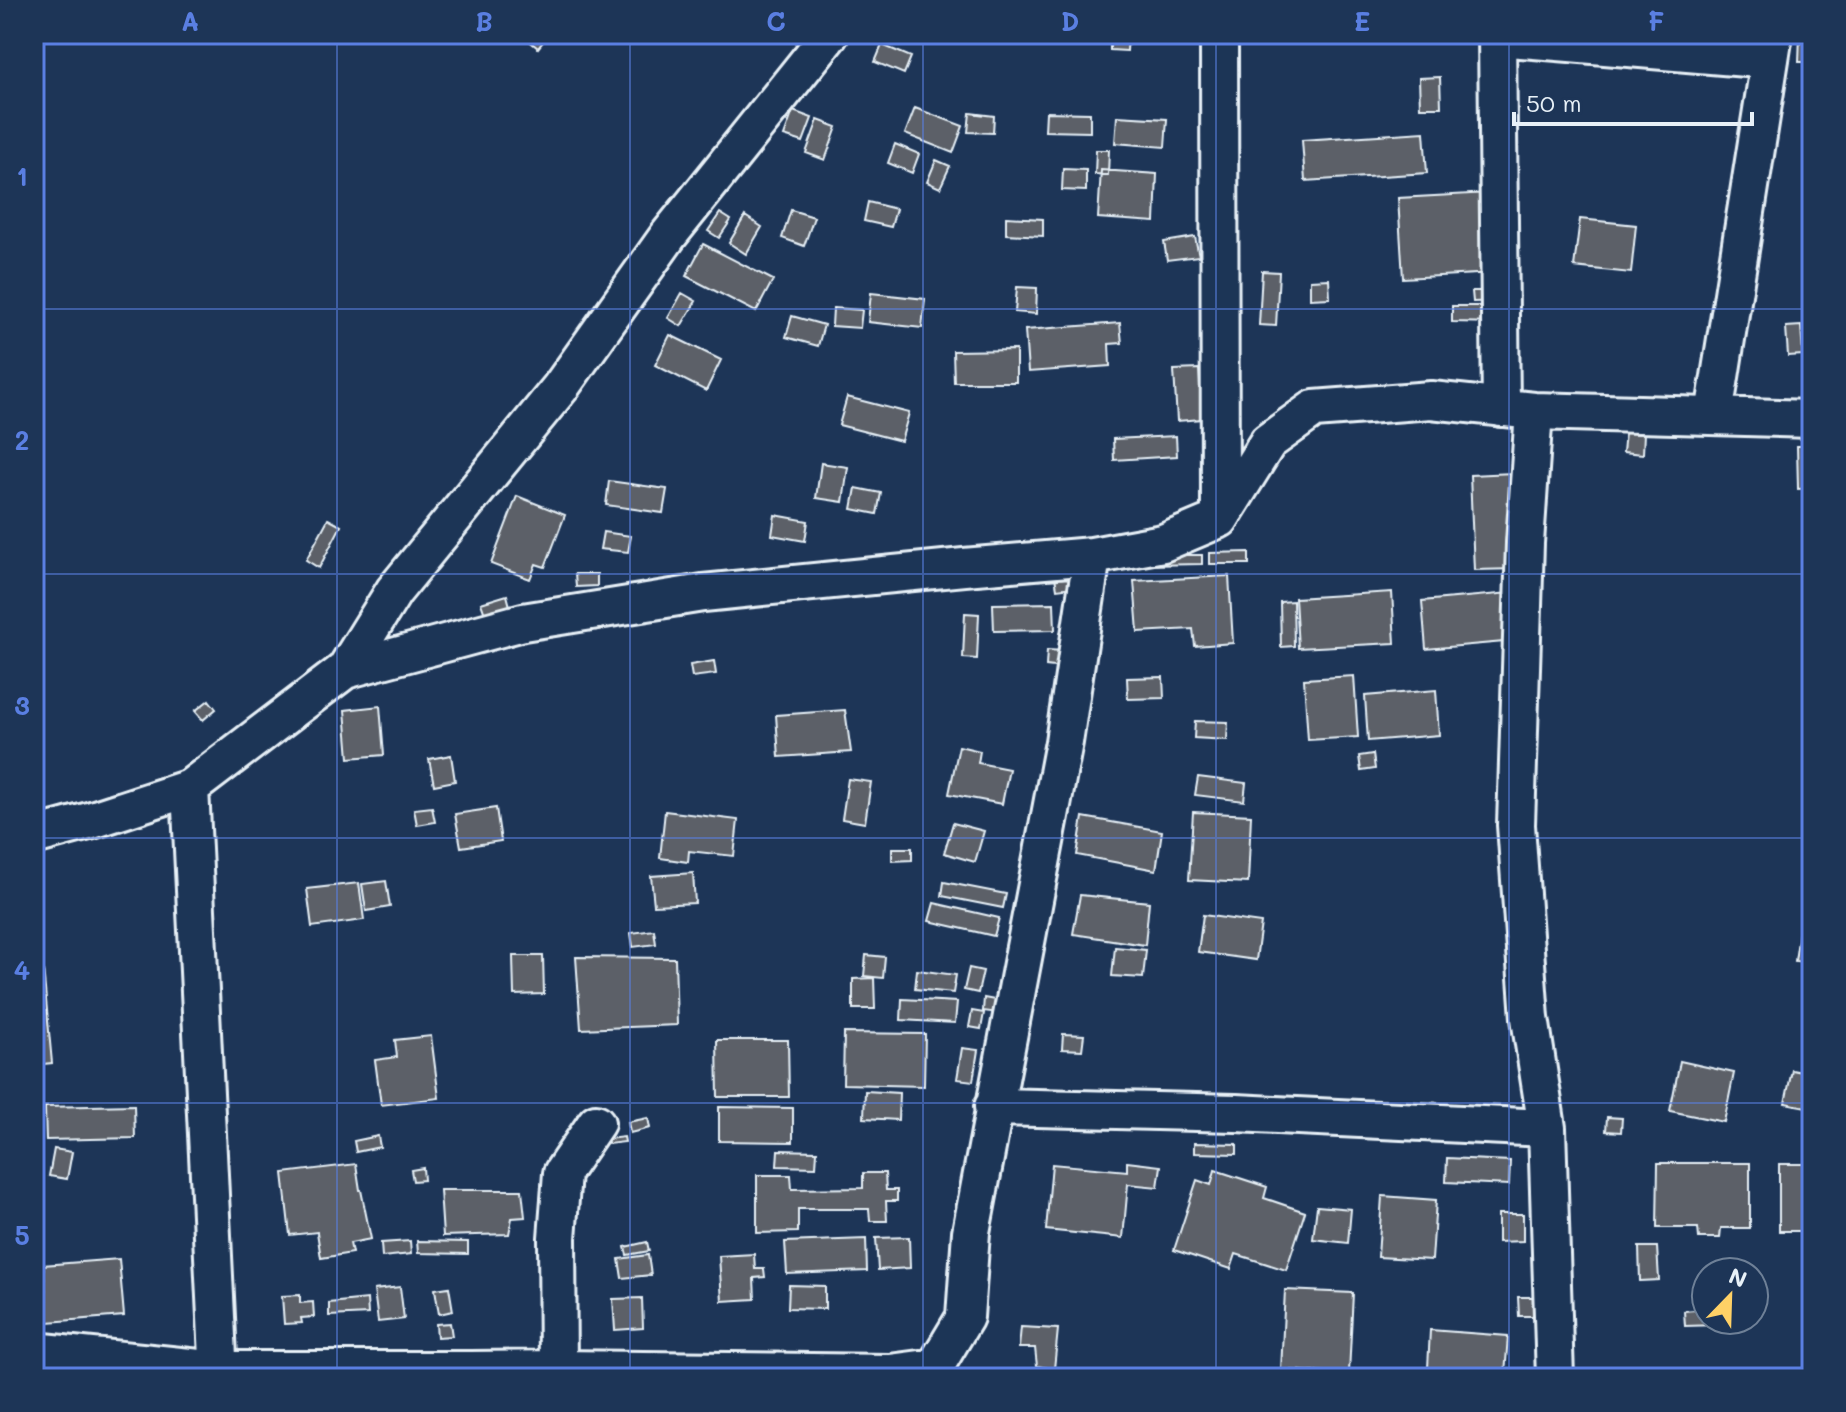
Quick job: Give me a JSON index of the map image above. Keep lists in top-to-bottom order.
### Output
{
  "scale_bar": "50 m",
  "north": "top right",
  "grid": {
    "columns": [
      "A",
      "B",
      "C",
      "D",
      "E",
      "F"
    ],
    "rows": [
      "1",
      "2",
      "3",
      "4",
      "5"
    ]
  }
}
